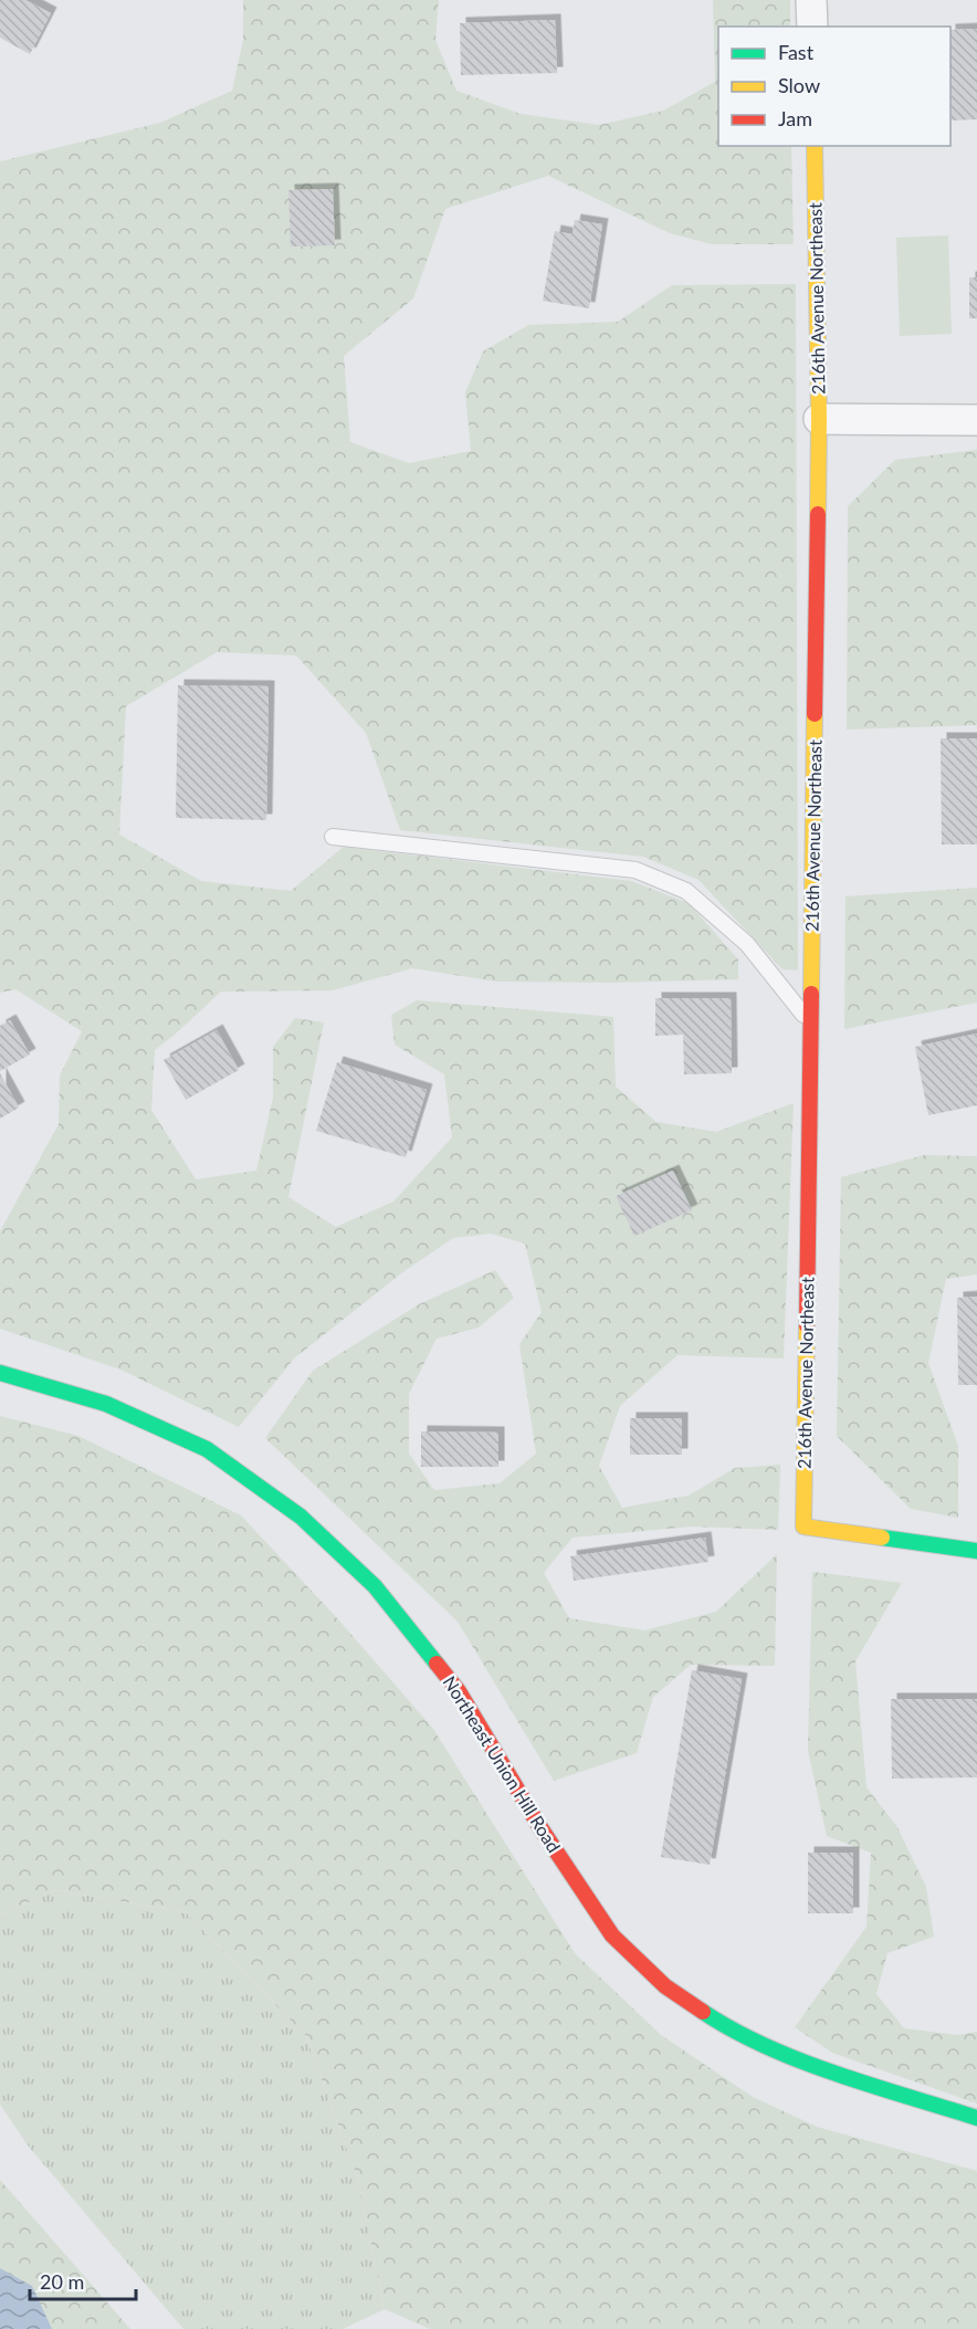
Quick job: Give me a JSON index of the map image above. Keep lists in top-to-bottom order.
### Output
{
  "streets": {
    "street": ["216th Avenue Northeast", "Northeast Union Hill Road"]
  },
  "legend": ["Fast", "Slow", "Jam"],
  "scale_bar": "20 m"
}
